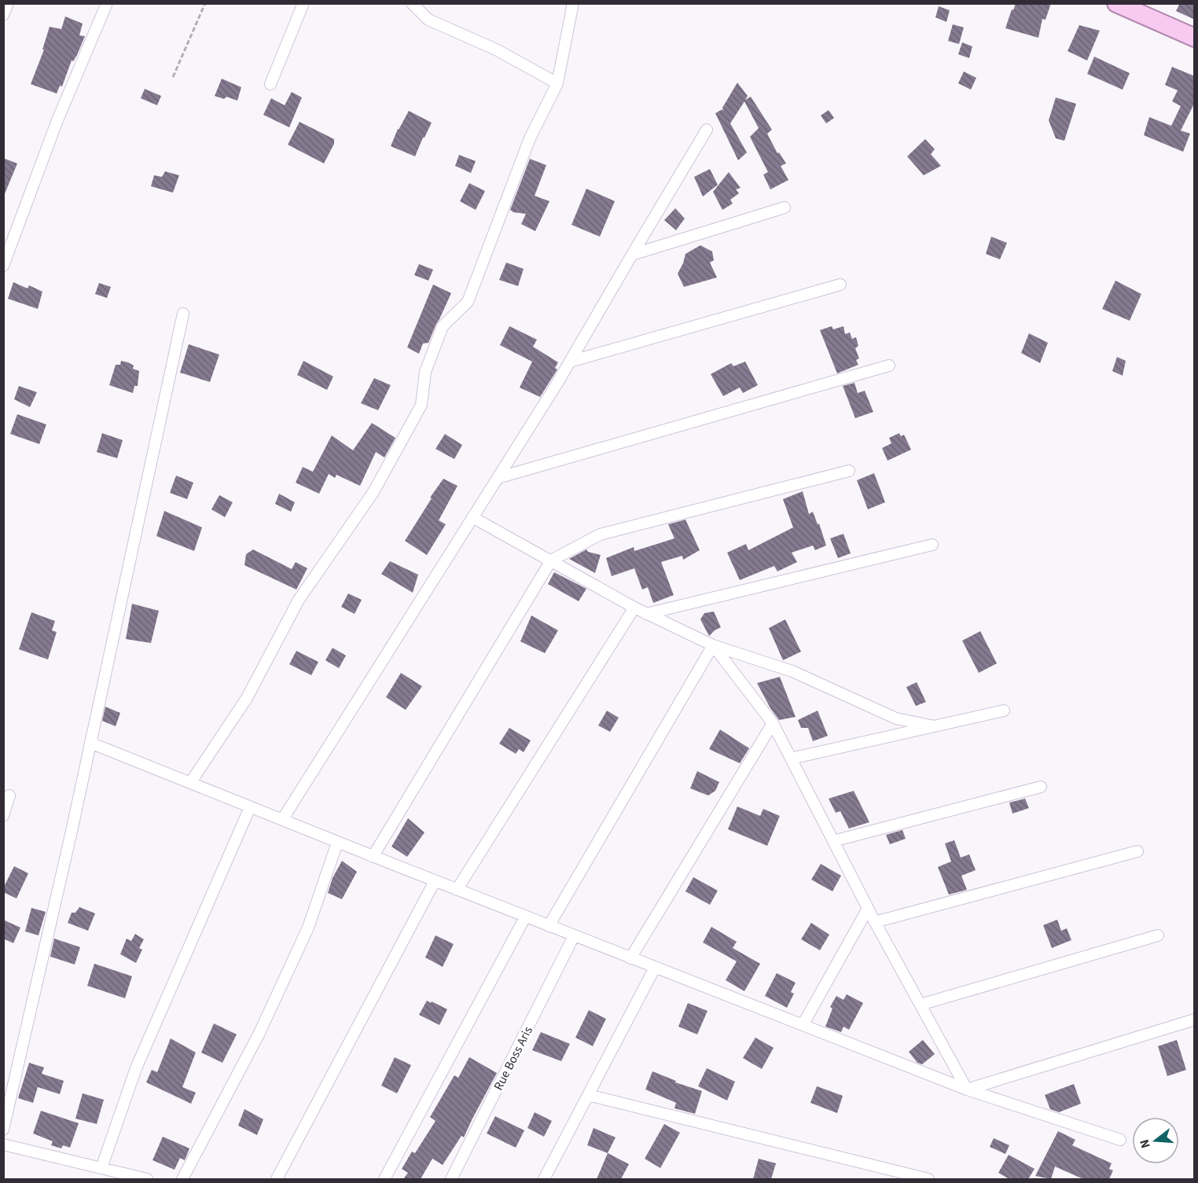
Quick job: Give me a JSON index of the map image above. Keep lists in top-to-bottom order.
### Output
{
  "streets": {
    "street": ["Rue Boss Aris"]
  },
  "north": "left"
}
